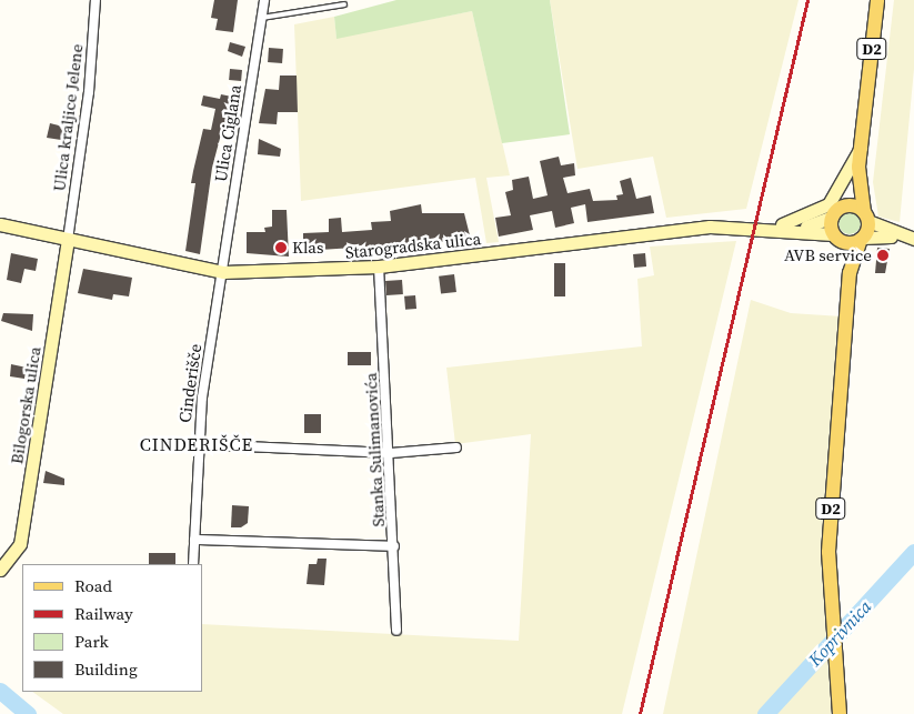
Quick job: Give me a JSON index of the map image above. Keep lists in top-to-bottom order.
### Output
{
  "streets": {
    "main road": ["D2", "Starogradska ulica", "Bilogorska ulica"],
    "street": [
      "Ulica kraljice Jelene",
      "Ulica Ciglana",
      "Cinderišče",
      "Stanka Sulimanovića"
    ]
  },
  "crossings": [
    ["D2", "Starogradska ulica"],
    ["Ulica kraljice Jelene", "Starogradska ulica"],
    ["Ulica kraljice Jelene", "Bilogorska ulica"],
    ["Ulica Ciglana", "Starogradska ulica"],
    ["Ulica Ciglana", "Cinderišče"],
    ["Starogradska ulica", "Cinderišče"],
    ["Starogradska ulica", "Bilogorska ulica"],
    ["Starogradska ulica", "Stanka Sulimanovića"]
  ],
  "districts": ["CINDERIŠČE"],
  "water": ["Koprivnica"],
  "places": ["Klas", "AVB service"],
  "legend": [
    "Road",
    "Railway",
    "Park",
    "Building"
  ]
}
